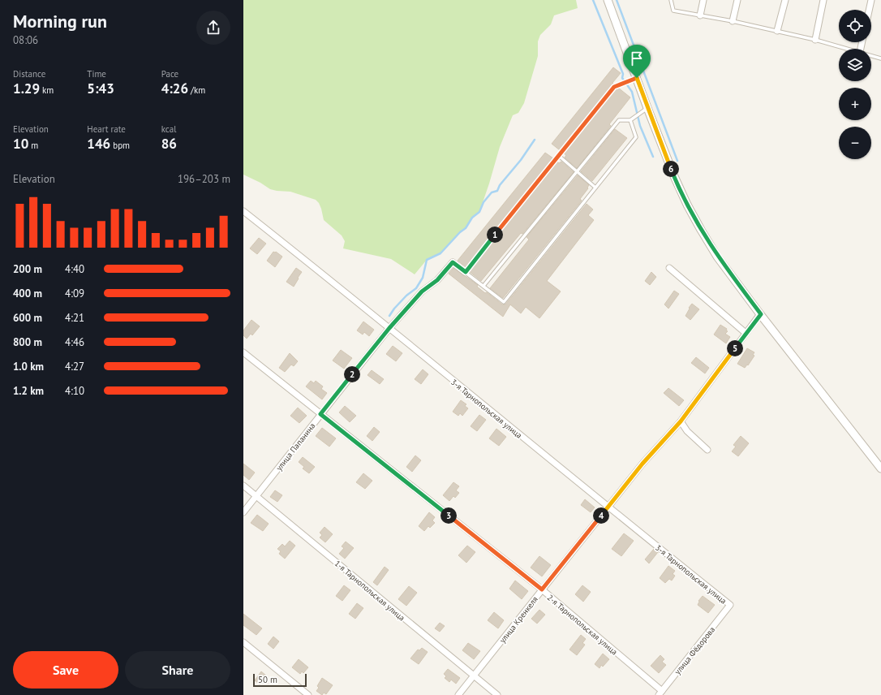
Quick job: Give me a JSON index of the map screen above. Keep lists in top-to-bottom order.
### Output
{
  "streets": {
    "street": [
      "3-я Тарнопольская улица",
      "улица Папанина",
      "1-я Тарнопольская улица",
      "улица Кренкеля",
      "2-я Тарнопольская улица",
      "улица Фёдорова"
    ]
  },
  "crossings": [
    ["3-я Тарнопольская улица", "улица Папанина"],
    ["3-я Тарнопольская улица", "улица Кренкеля"],
    ["3-я Тарнопольская улица", "улица Фёдорова"],
    ["улица Папанина", "1-я Тарнопольская улица"],
    ["улица Папанина", "2-я Тарнопольская улица"],
    ["1-я Тарнопольская улица", "улица Кренкеля"],
    ["улица Кренкеля", "2-я Тарнопольская улица"],
    ["2-я Тарнопольская улица", "улица Фёдорова"]
  ],
  "scale_bar": "50 m",
  "page": {
    "heading": ["Morning run", "08:06"],
    "map_buttons": ["+", "−"],
    "stats": [
      ["Distance", "1.29 km"],
      ["Time", "5:43"],
      ["Pace", "4:26 /km"],
      ["Elevation", "10 m"],
      ["Heart rate", "146 bpm"],
      ["kcal", "86"]
    ],
    "pins": [
      "6",
      "1",
      "5",
      "2",
      "3",
      "4"
    ],
    "chart": ["Elevation", "196–203 m"],
    "list": [
      {
        "name": "200 m",
        "note": "4:40"
      },
      {
        "name": "400 m",
        "note": "4:09"
      },
      {
        "name": "600 m",
        "note": "4:21"
      },
      {
        "name": "800 m",
        "note": "4:46"
      },
      {
        "name": "1.0 km",
        "note": "4:27"
      },
      {
        "name": "1.2 km",
        "note": "4:10"
      }
    ],
    "buttons": ["Save", "Share"],
    "scale": "50 m"
  }
}
